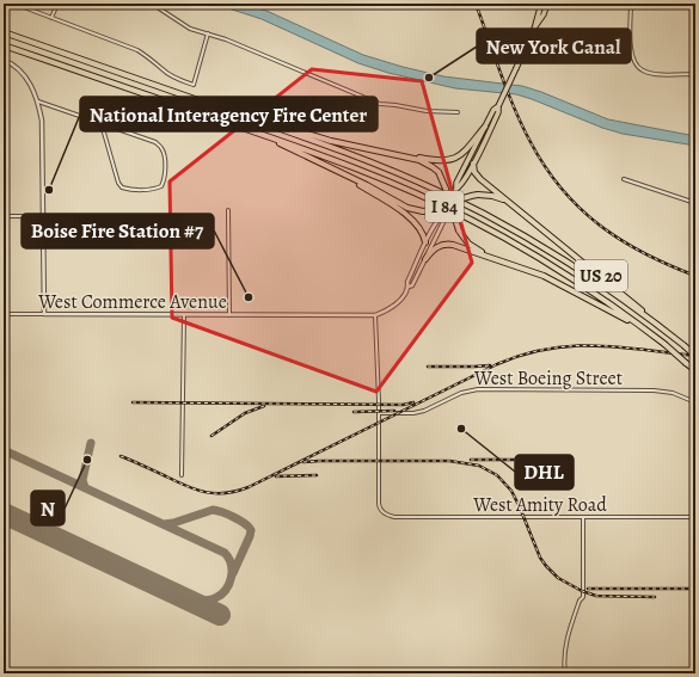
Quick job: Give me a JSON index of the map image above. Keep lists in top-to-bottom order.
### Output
{
  "streets": {
    "highway": ["I 84", "US 20"],
    "street": ["West Commerce Avenue", "West Boeing Street", "West Amity Road"]
  },
  "crossings": [
    ["I 84", "US 20"],
    ["West Boeing Street", "West Amity Road"]
  ],
  "places": [
    "New York Canal",
    "National Interagency Fire Center",
    "Boise Fire Station #7",
    "DHL",
    "N"
  ]
}
